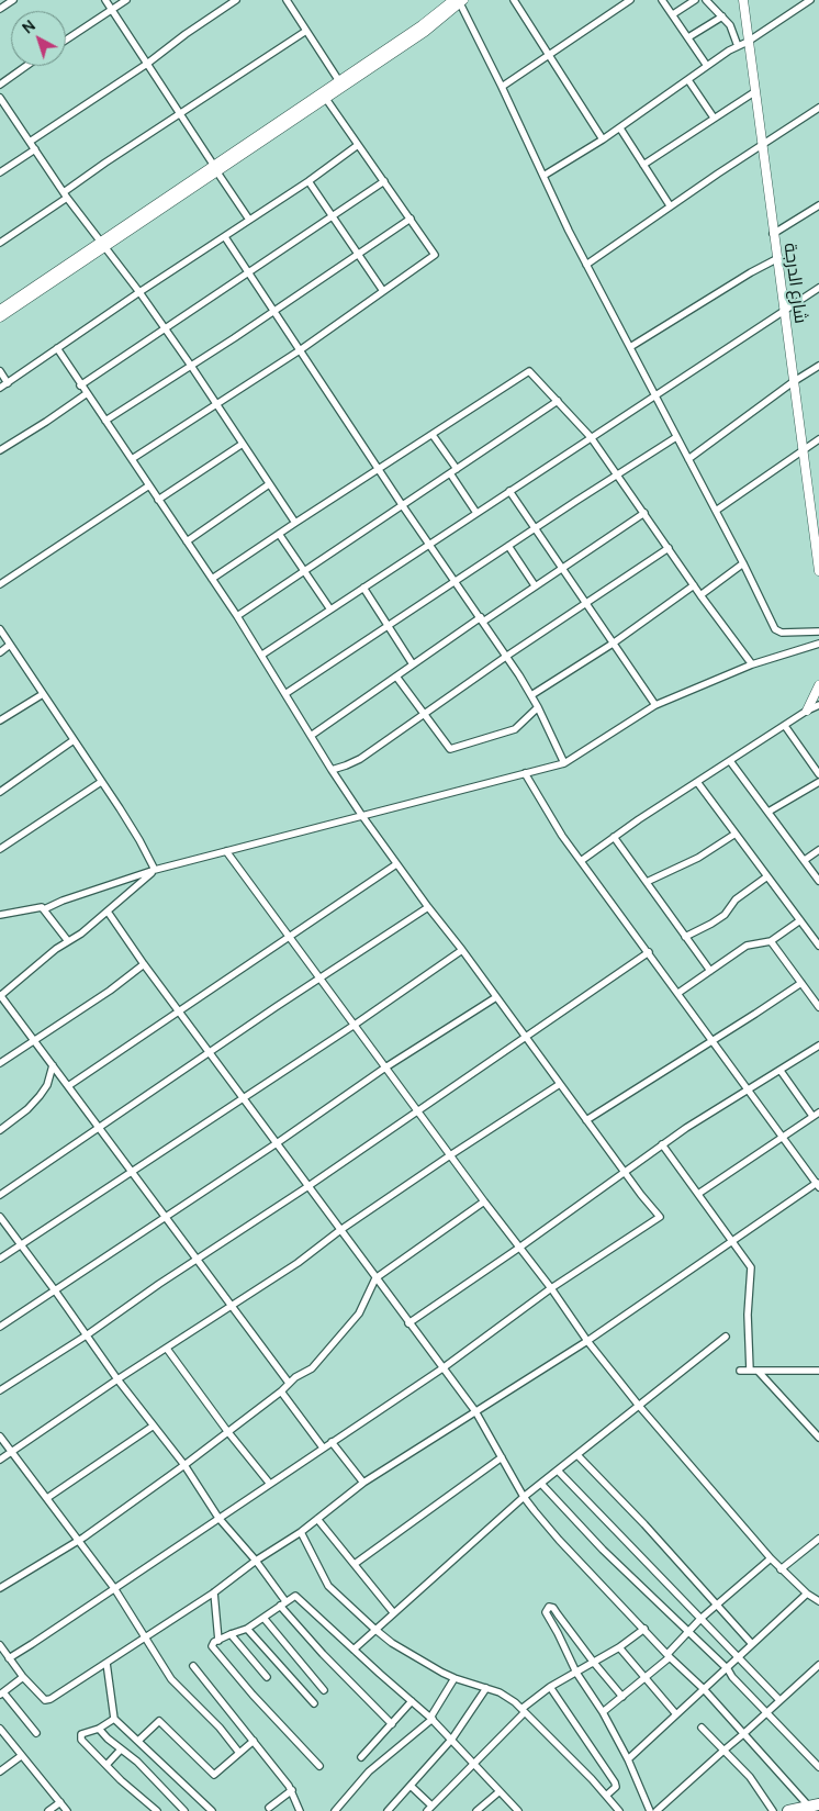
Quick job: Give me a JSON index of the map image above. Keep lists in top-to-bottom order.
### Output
{
  "streets": {
    "street": ["شارع الدرجة"]
  },
  "north": "top left"
}
